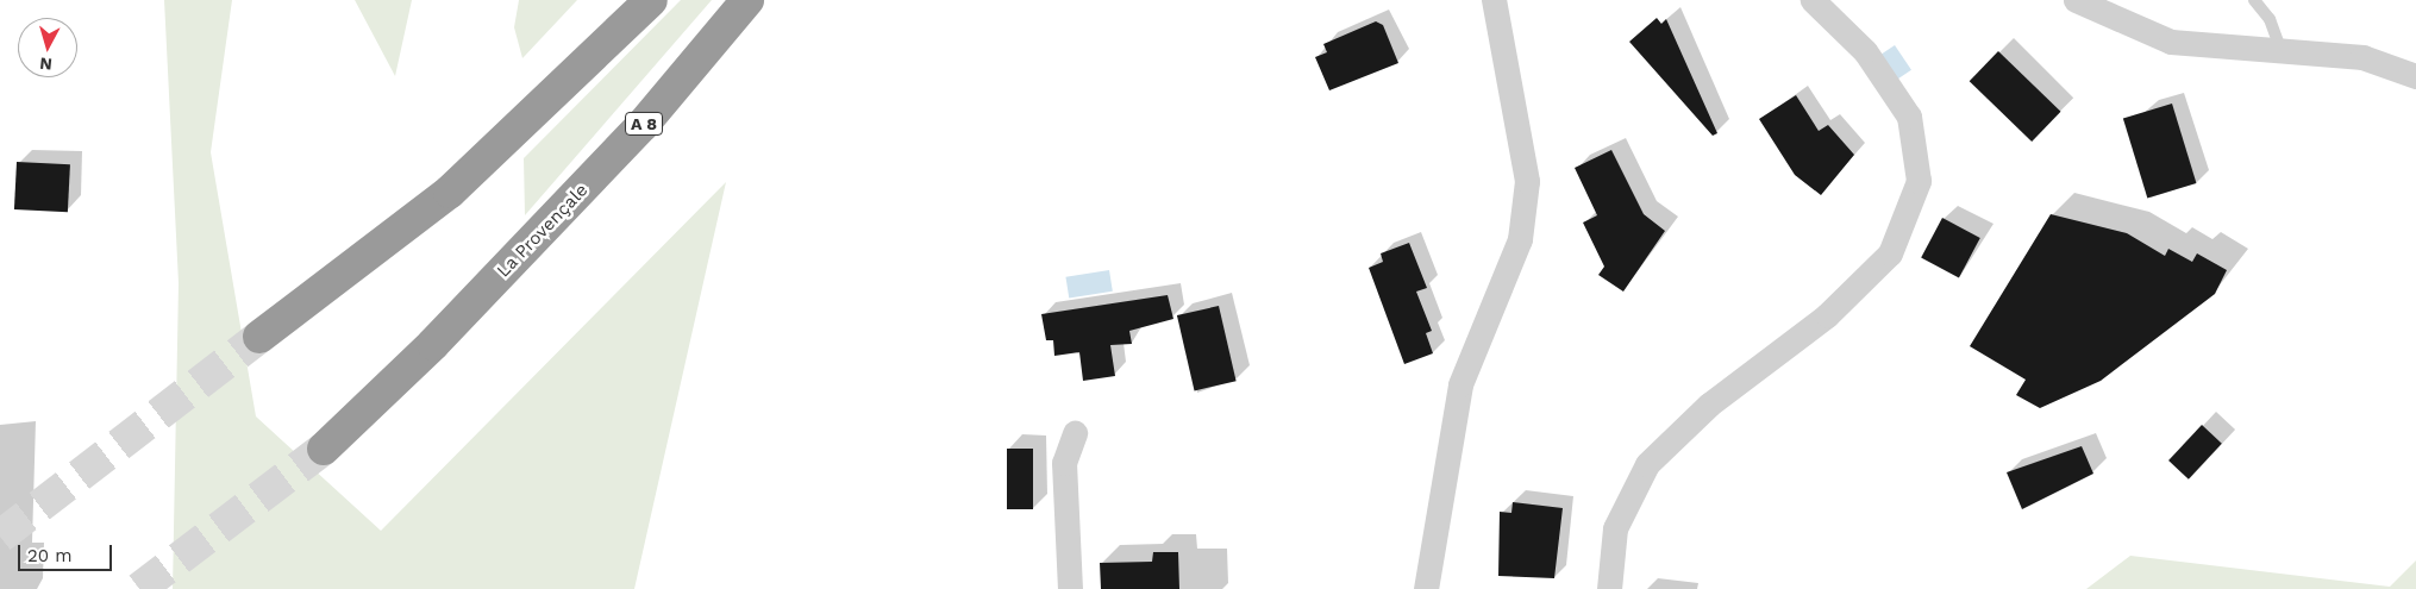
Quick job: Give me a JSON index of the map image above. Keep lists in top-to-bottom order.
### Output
{
  "streets": {
    "highway": ["A 8", "La Provençale"]
  },
  "scale_bar": "20 m",
  "north": "bottom"
}
